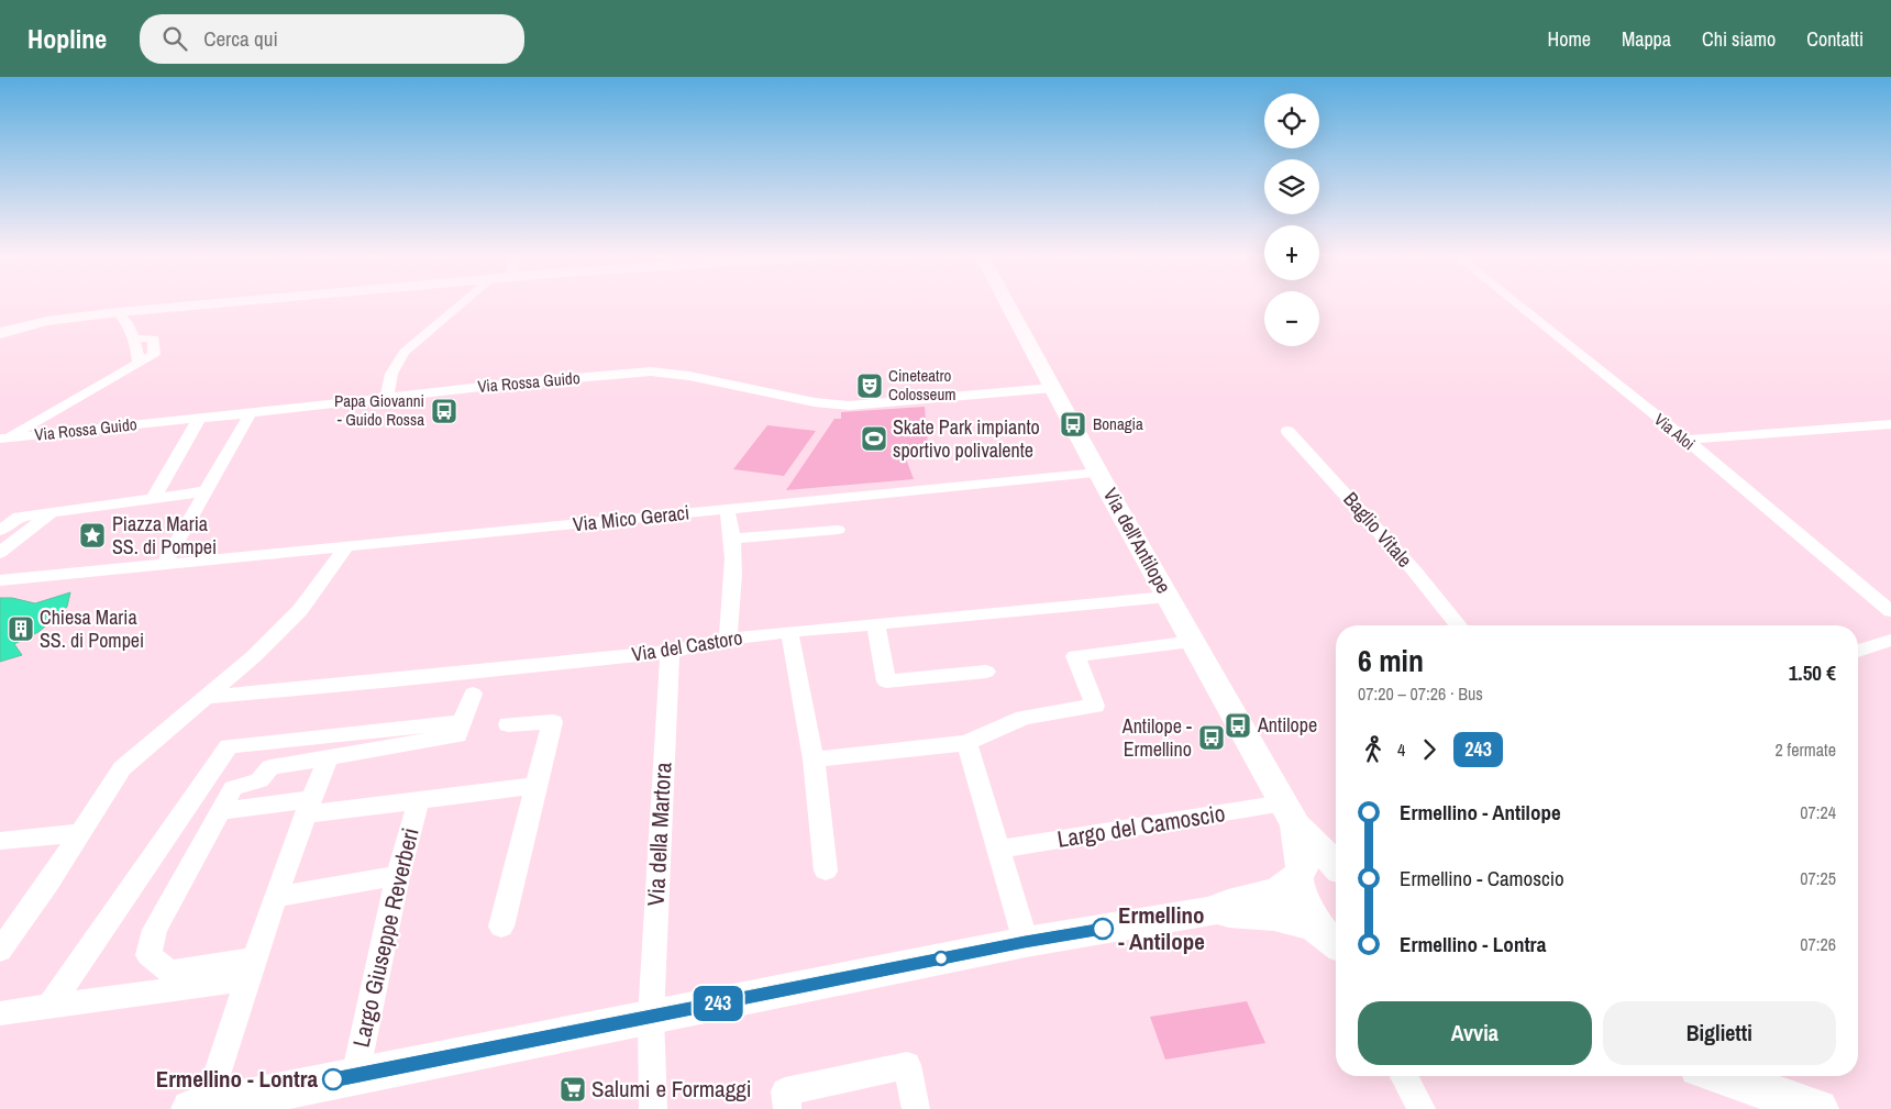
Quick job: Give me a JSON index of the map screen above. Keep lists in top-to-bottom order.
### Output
{
  "streets": {
    "street": [
      "Via Rossa Guido",
      "Via Aloi",
      "Via Mico Geraci",
      "Baglio Vitale",
      "Via dell'Antilope",
      "Via del Castoro",
      "Largo del Camoscio",
      "Via della Martora",
      "Largo Giuseppe Reverberi"
    ]
  },
  "crossings": [
    ["Via Rossa Guido", "Via dell'Antilope"],
    ["Via Mico Geraci", "Via dell'Antilope"],
    ["Via dell'Antilope", "Via del Castoro"],
    ["Via dell'Antilope", "Largo del Camoscio"],
    ["Via del Castoro", "Via della Martora"]
  ],
  "places": {
    "theatre": ["Cineteatro Colosseum"],
    "bus stop": [
      "Papa Giovanni - Guido Rossa",
      "Bonagia",
      "Antilope",
      "Antilope - Ermellino"
    ],
    "sports": ["Skate Park impianto sportivo polivalente"],
    "place": ["Piazza Maria SS. di Pompei"],
    "building": ["Chiesa Maria SS. di Pompei"],
    "other": ["Ermellino - Antilope", "Ermellino - Lontra"],
    "supermarket": ["Salumi e Formaggi"]
  },
  "lines": ["bus line 243"],
  "page": {
    "header": "Hopline",
    "search": "Cerca qui",
    "nav": [
      "Home",
      "Mappa",
      "Chi siamo",
      "Contatti"
    ],
    "on_map": "243",
    "map_buttons": ["+", "−"],
    "heading": ["6 min", "07:20 – 07:26 · Bus", "1.50 €"],
    "legs": ["4", "243", "2 fermate"],
    "list": [
      {
        "name": "Ermellino - Antilope",
        "value": "07:24"
      },
      {
        "name": "Ermellino - Camoscio",
        "value": "07:25"
      },
      {
        "name": "Ermellino - Lontra",
        "value": "07:26"
      }
    ],
    "buttons": ["Avvia", "Biglietti"]
  }
}
